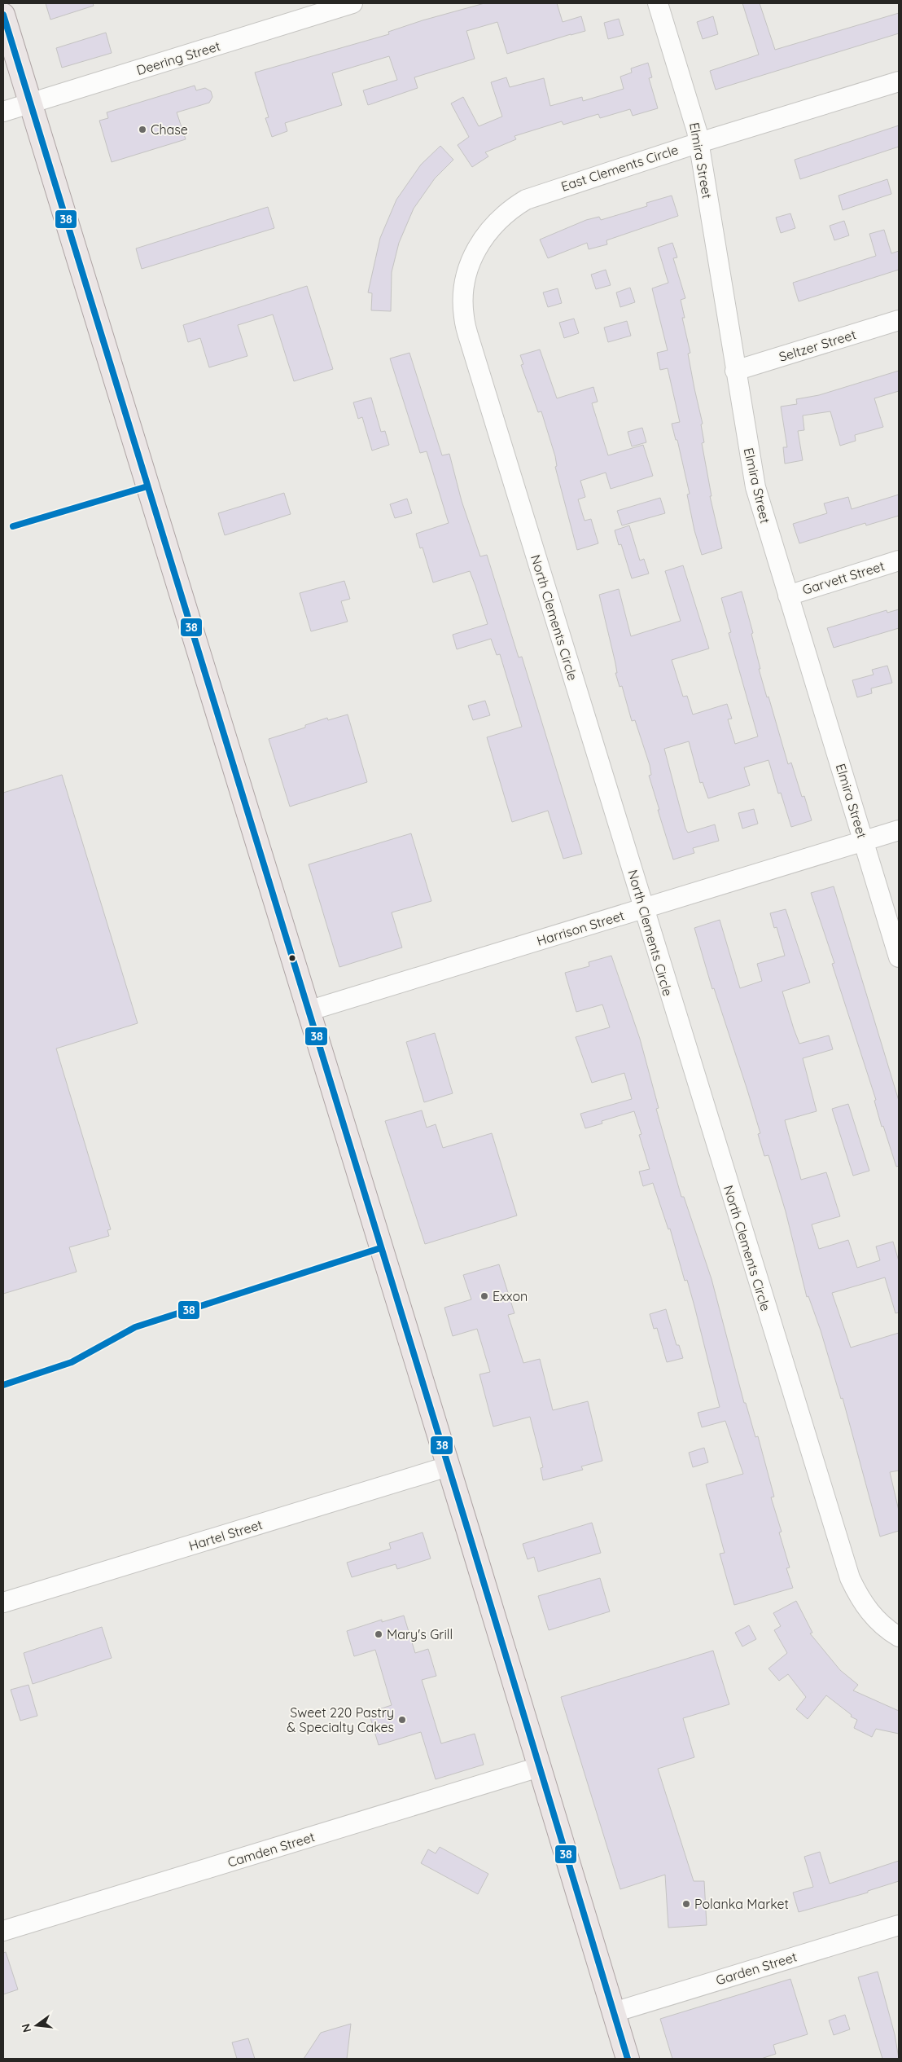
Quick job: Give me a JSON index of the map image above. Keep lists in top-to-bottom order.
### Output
{
  "streets": {
    "street": [
      "Deering Street",
      "Elmira Street",
      "East Clements Circle",
      "Seltzer Street",
      "Garvett Street",
      "North Clements Circle",
      "Harrison Street",
      "Hartel Street",
      "Camden Street",
      "Garden Street"
    ]
  },
  "crossings": [
    ["Elmira Street", "East Clements Circle"],
    ["Elmira Street", "Seltzer Street"],
    ["Elmira Street", "Garvett Street"],
    ["Elmira Street", "Harrison Street"],
    ["East Clements Circle", "North Clements Circle"],
    ["North Clements Circle", "Harrison Street"]
  ],
  "places": [
    "Chase",
    "Exxon",
    "Mary's Grill",
    "Sweet 220 Pastry & Specialty Cakes",
    "Polanka Market"
  ],
  "lines": ["transit line 38"],
  "north": "left"
}
